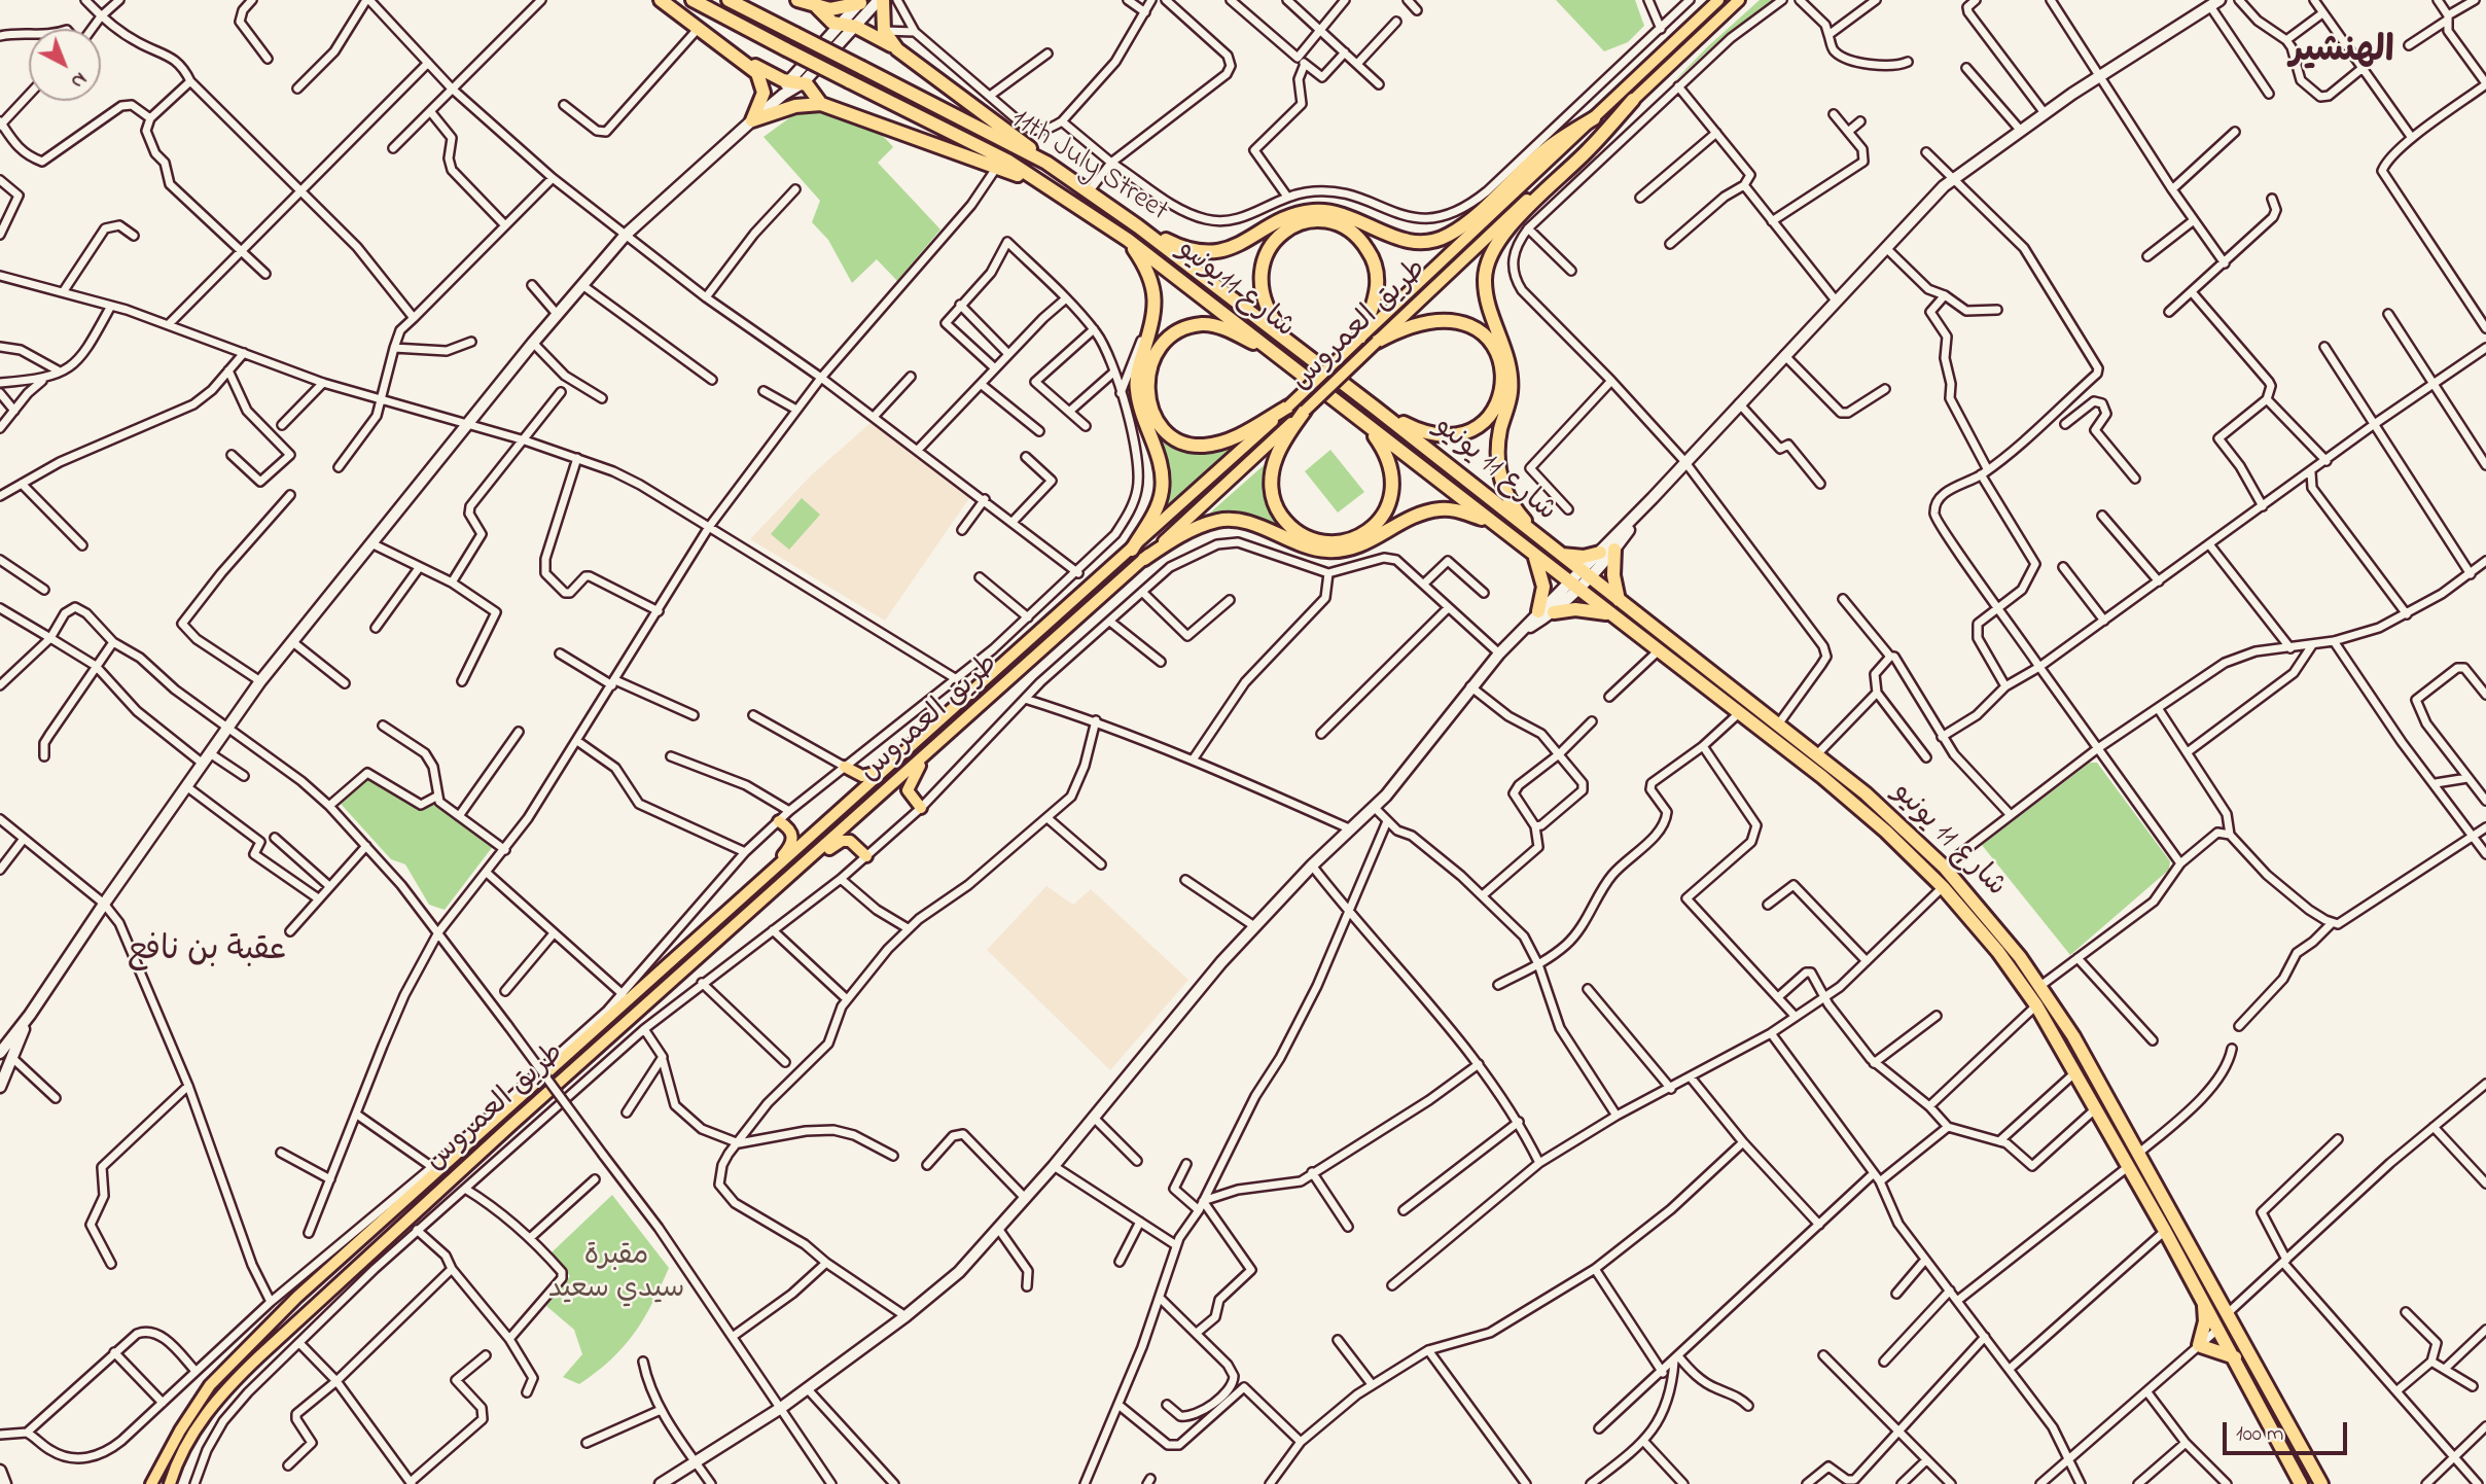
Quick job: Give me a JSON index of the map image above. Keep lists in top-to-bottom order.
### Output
{
  "streets": {
    "highway": ["11th July Street", "شارع 11يونيو", "شارع 11 يونيو"],
    "main road": ["طريق العمروس"]
  },
  "crossings": [
    ["11th July Street", "شارع 11 يونيو"],
    ["شارع 11يونيو", "شارع 11 يونيو"]
  ],
  "districts": ["الهنشير", "عقبة بن نافع"],
  "parks": ["مقبرة سيدي سعيد"],
  "scale_bar": "100 m",
  "north": "bottom right"
}
